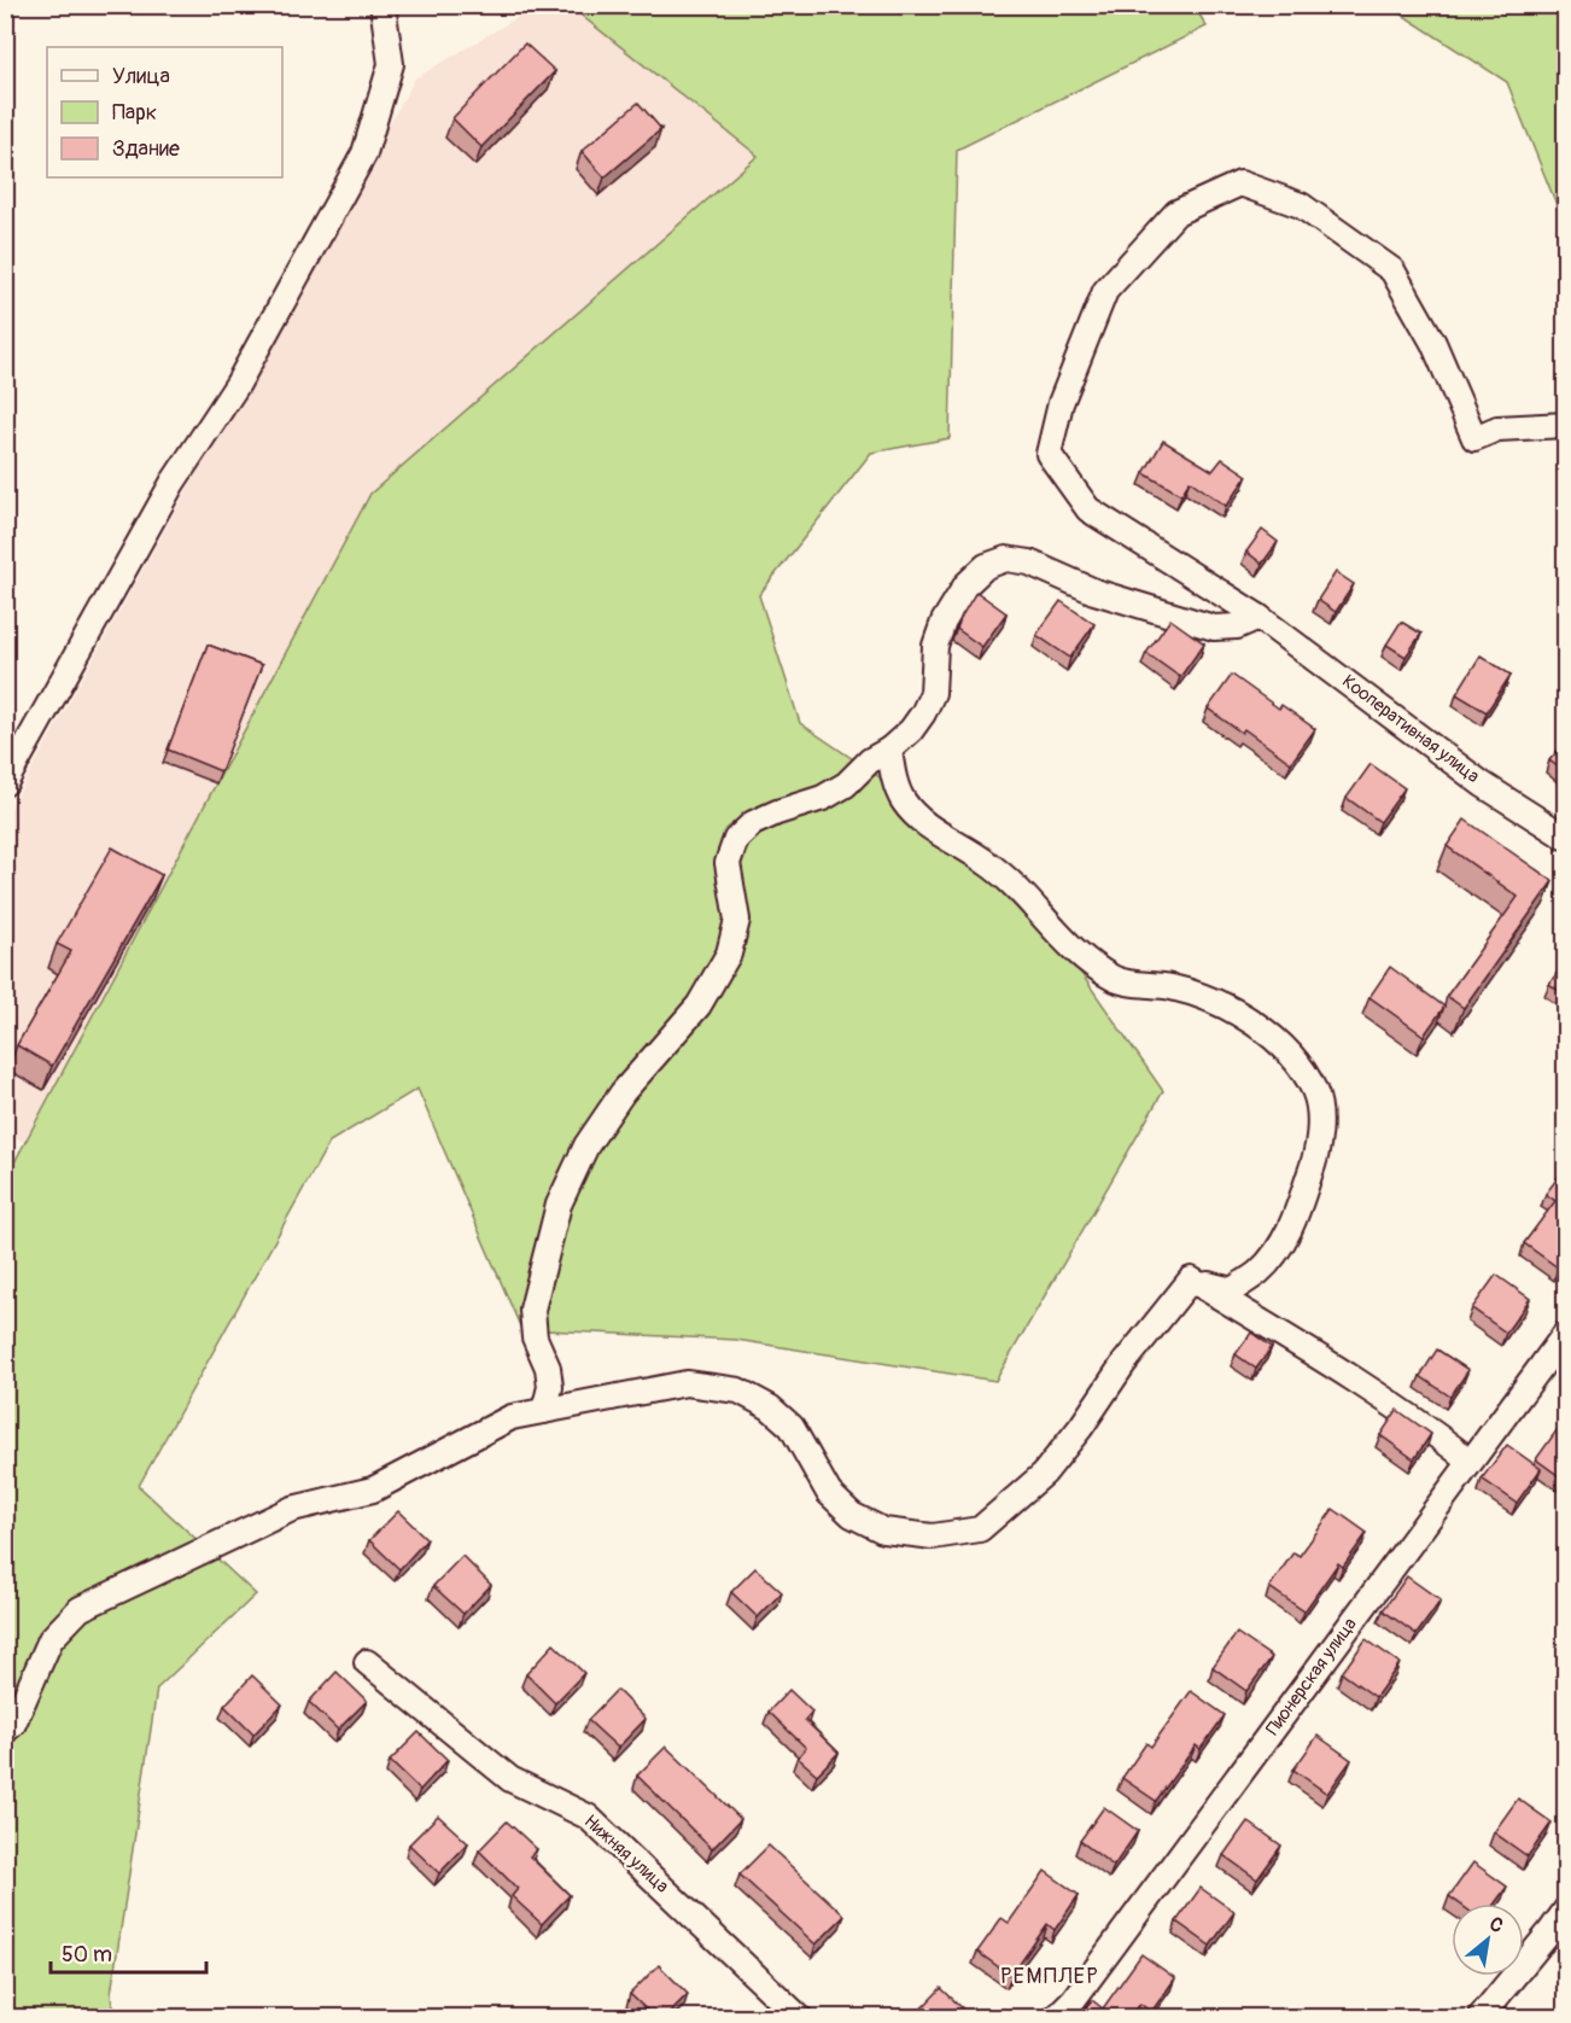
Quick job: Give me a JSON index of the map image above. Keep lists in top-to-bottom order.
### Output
{
  "streets": {
    "street": ["Кооперативная улица", "Пионерская улица", "Нижняя улица"]
  },
  "districts": ["РЕМПЛЕР"],
  "legend": ["Улица", "Парк", "Здание"],
  "scale_bar": "50 m",
  "north": "top right"
}
